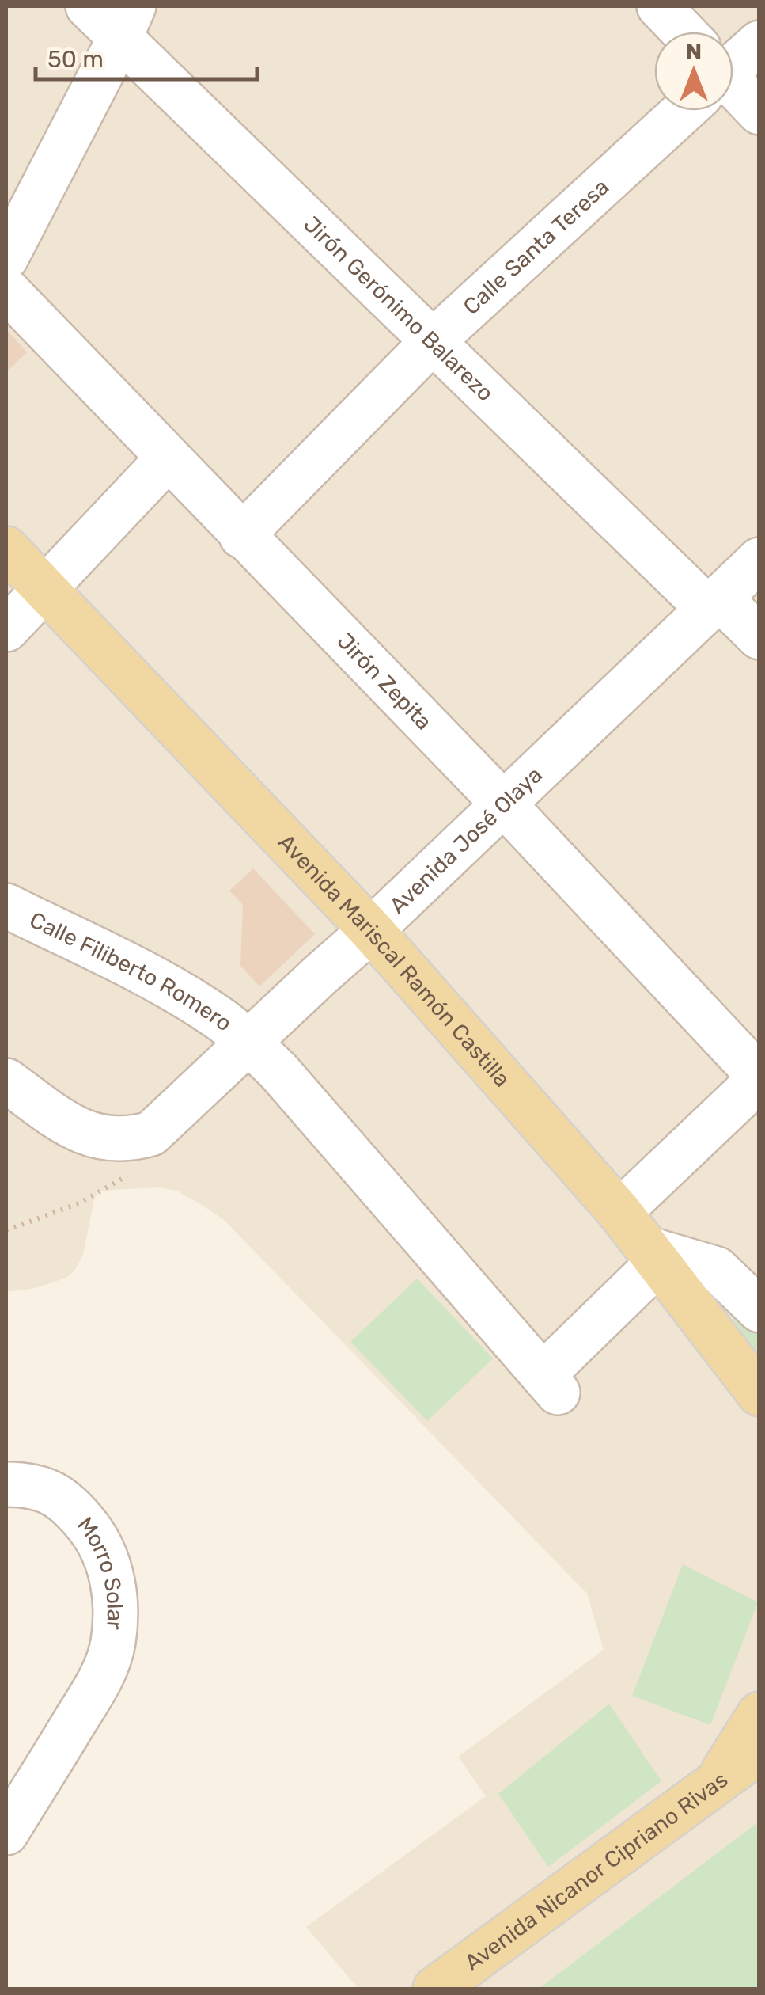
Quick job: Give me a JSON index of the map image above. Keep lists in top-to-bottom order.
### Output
{
  "streets": {
    "main road": ["Avenida Mariscal Ramón Castilla", "Avenida Nicanor Cipriano Rivas"],
    "street": [
      "Calle Santa Teresa",
      "Jirón Gerónimo Balarezo",
      "Jirón Zepita",
      "Avenida José Olaya",
      "Calle Filiberto Romero",
      "Morro Solar"
    ]
  },
  "crossings": [
    ["Calle Santa Teresa", "Jirón Gerónimo Balarezo"],
    ["Calle Santa Teresa", "Jirón Zepita"],
    ["Jirón Gerónimo Balarezo", "Avenida José Olaya"],
    ["Jirón Zepita", "Avenida José Olaya"],
    ["Avenida José Olaya", "Avenida Mariscal Ramón Castilla"],
    ["Avenida José Olaya", "Calle Filiberto Romero"],
    ["Avenida Mariscal Ramón Castilla", "Calle Filiberto Romero"]
  ],
  "scale_bar": "50 m",
  "north": "top"
}
